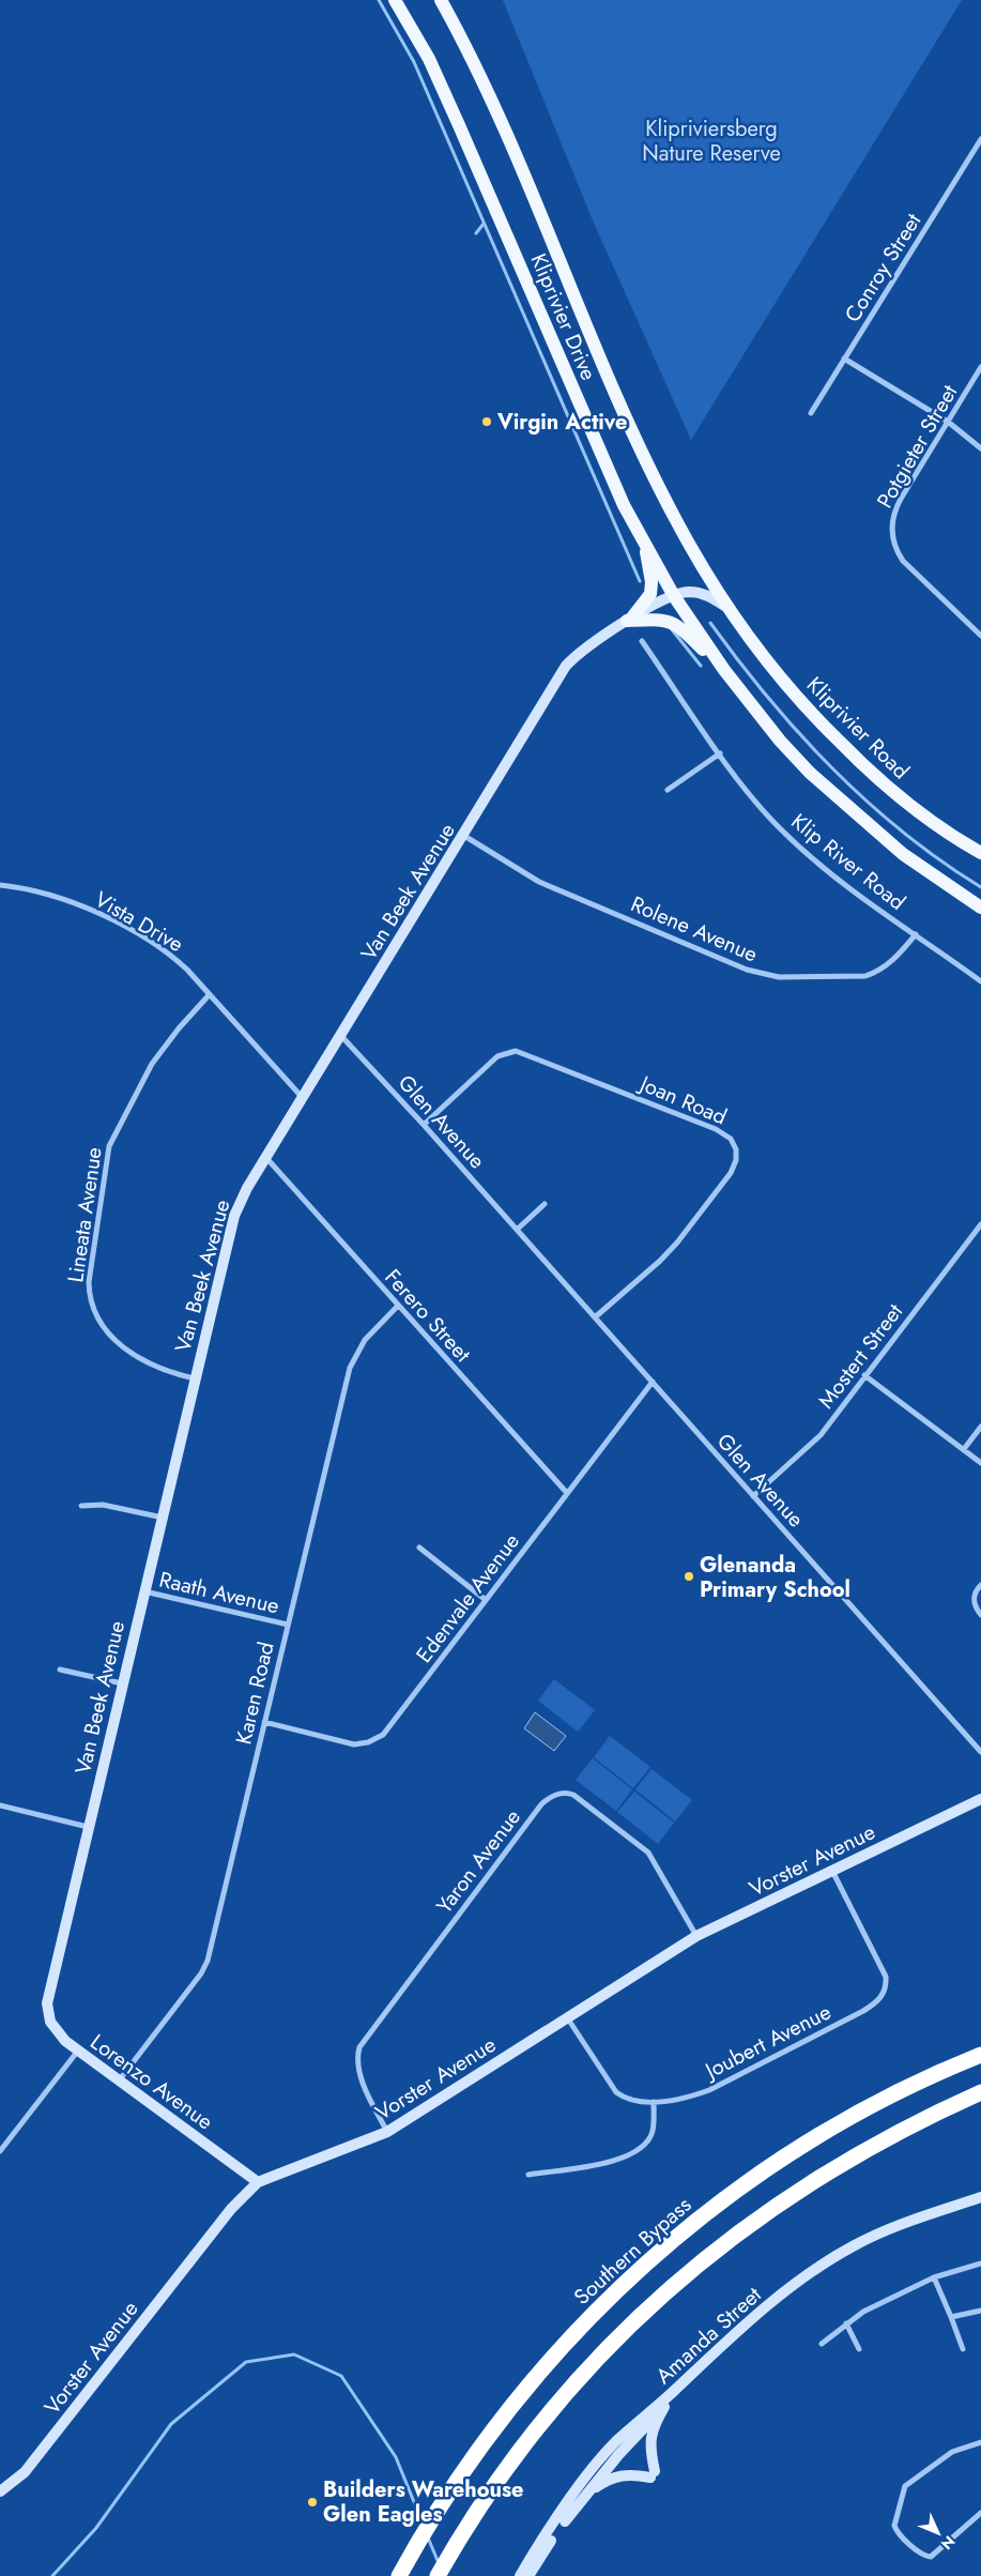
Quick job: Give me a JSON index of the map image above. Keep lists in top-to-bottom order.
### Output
{
  "streets": {
    "highway": ["Southern Bypass"],
    "main road": ["Kliprivier Drive", "Kliprivier Road"],
    "street": [
      "Conroy Street",
      "Potgieter Street",
      "Klip River Road",
      "Van Beek Avenue",
      "Vista Drive",
      "Rolene Avenue",
      "Joan Road",
      "Glen Avenue",
      "Lineata Avenue",
      "Ferero Street",
      "Mostert Street",
      "Raath Avenue",
      "Edenvale Avenue",
      "Karen Road",
      "Vorster Avenue",
      "Yaron Avenue",
      "Joubert Avenue",
      "Lorenzo Avenue",
      "Amanda Street"
    ]
  },
  "crossings": [
    ["Kliprivier Drive", "Kliprivier Road"],
    ["Kliprivier Drive", "Van Beek Avenue"],
    ["Kliprivier Road", "Van Beek Avenue"],
    ["Klip River Road", "Rolene Avenue"],
    ["Van Beek Avenue", "Vista Drive"],
    ["Van Beek Avenue", "Rolene Avenue"],
    ["Van Beek Avenue", "Glen Avenue"],
    ["Van Beek Avenue", "Lineata Avenue"],
    ["Van Beek Avenue", "Ferero Street"],
    ["Van Beek Avenue", "Raath Avenue"],
    ["Van Beek Avenue", "Lorenzo Avenue"],
    ["Vista Drive", "Lineata Avenue"],
    ["Joan Road", "Glen Avenue"],
    ["Glen Avenue", "Mostert Street"],
    ["Glen Avenue", "Edenvale Avenue"],
    ["Ferero Street", "Edenvale Avenue"],
    ["Ferero Street", "Karen Road"],
    ["Raath Avenue", "Karen Road"],
    ["Edenvale Avenue", "Karen Road"],
    ["Karen Road", "Lorenzo Avenue"],
    ["Vorster Avenue", "Yaron Avenue"],
    ["Vorster Avenue", "Joubert Avenue"],
    ["Vorster Avenue", "Lorenzo Avenue"]
  ],
  "parks": ["Klipriviersberg Nature Reserve"],
  "places": ["Virgin Active", "Glenanda Primary School", "Builders Warehouse Glen Eagles"],
  "north": "bottom right"
}
